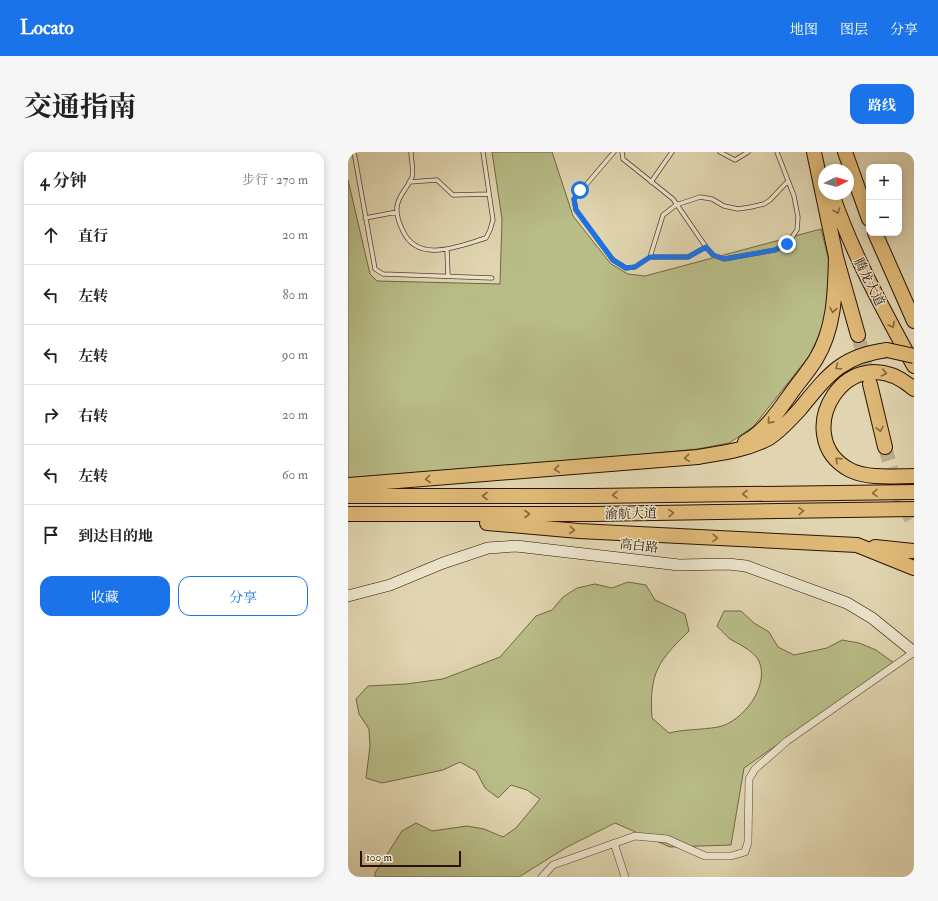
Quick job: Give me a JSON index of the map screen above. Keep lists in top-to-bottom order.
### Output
{
  "streets": {
    "highway": ["腾龙大道", "渝航大道"],
    "street": ["高白路"]
  },
  "scale_bar": "100 m",
  "north": "right",
  "page": {
    "header": "Locato",
    "nav": ["地图", "图层", "分享"],
    "title": "交通指南",
    "buttons": [
      "路线",
      ["收藏", "分享"]
    ],
    "heading": ["4 分钟", "步行 · 270 m"],
    "map_buttons": ["+", "−"],
    "list": [
      ["直行", "20 m"],
      ["左转", "80 m"],
      ["左转", "90 m"],
      ["右转", "20 m"],
      ["左转", "60 m"],
      "到达目的地"
    ],
    "scale": "100 m"
  }
}
